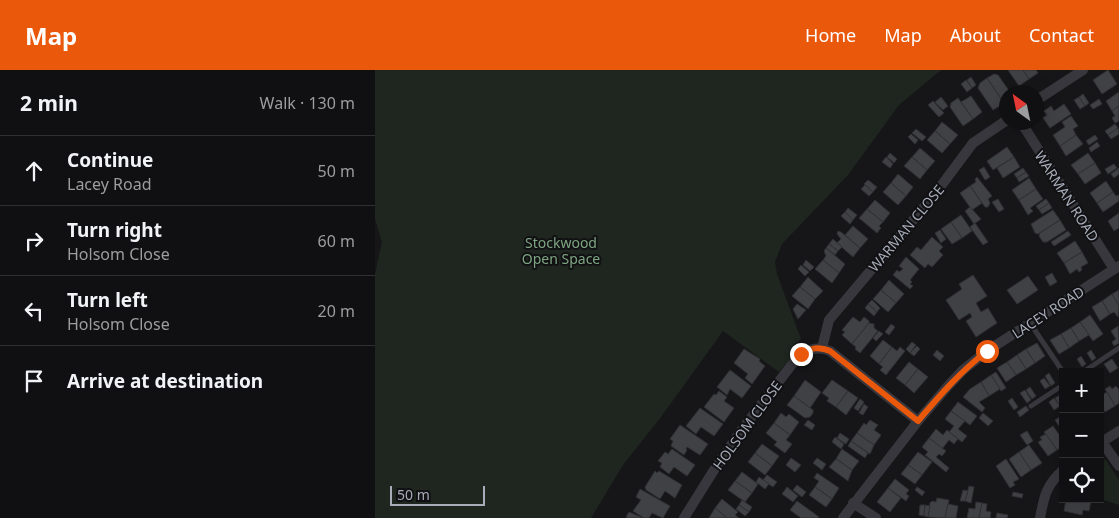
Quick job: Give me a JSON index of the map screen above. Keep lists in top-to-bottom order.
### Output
{
  "streets": {
    "street": [
      "WARMAN ROAD",
      "WARMAN CLOSE",
      "LACEY ROAD",
      "HOLSOM CLOSE"
    ]
  },
  "crossings": [
    ["WARMAN ROAD", "LACEY ROAD"],
    ["WARMAN CLOSE", "HOLSOM CLOSE"]
  ],
  "parks": ["Stockwood Open Space"],
  "scale_bar": "50 m",
  "north": "top left",
  "page": {
    "header": "Map",
    "nav": [
      "Home",
      "Map",
      "About",
      "Contact"
    ],
    "heading": ["2 min", "Walk · 130 m"],
    "list": [
      ["Continue", "Lacey Road", "50 m"],
      ["Turn right", "Holsom Close", "60 m"],
      ["Turn left", "Holsom Close", "20 m"],
      "Arrive at destination"
    ],
    "map_buttons": ["+", "−"],
    "scale": "50 m"
  }
}
